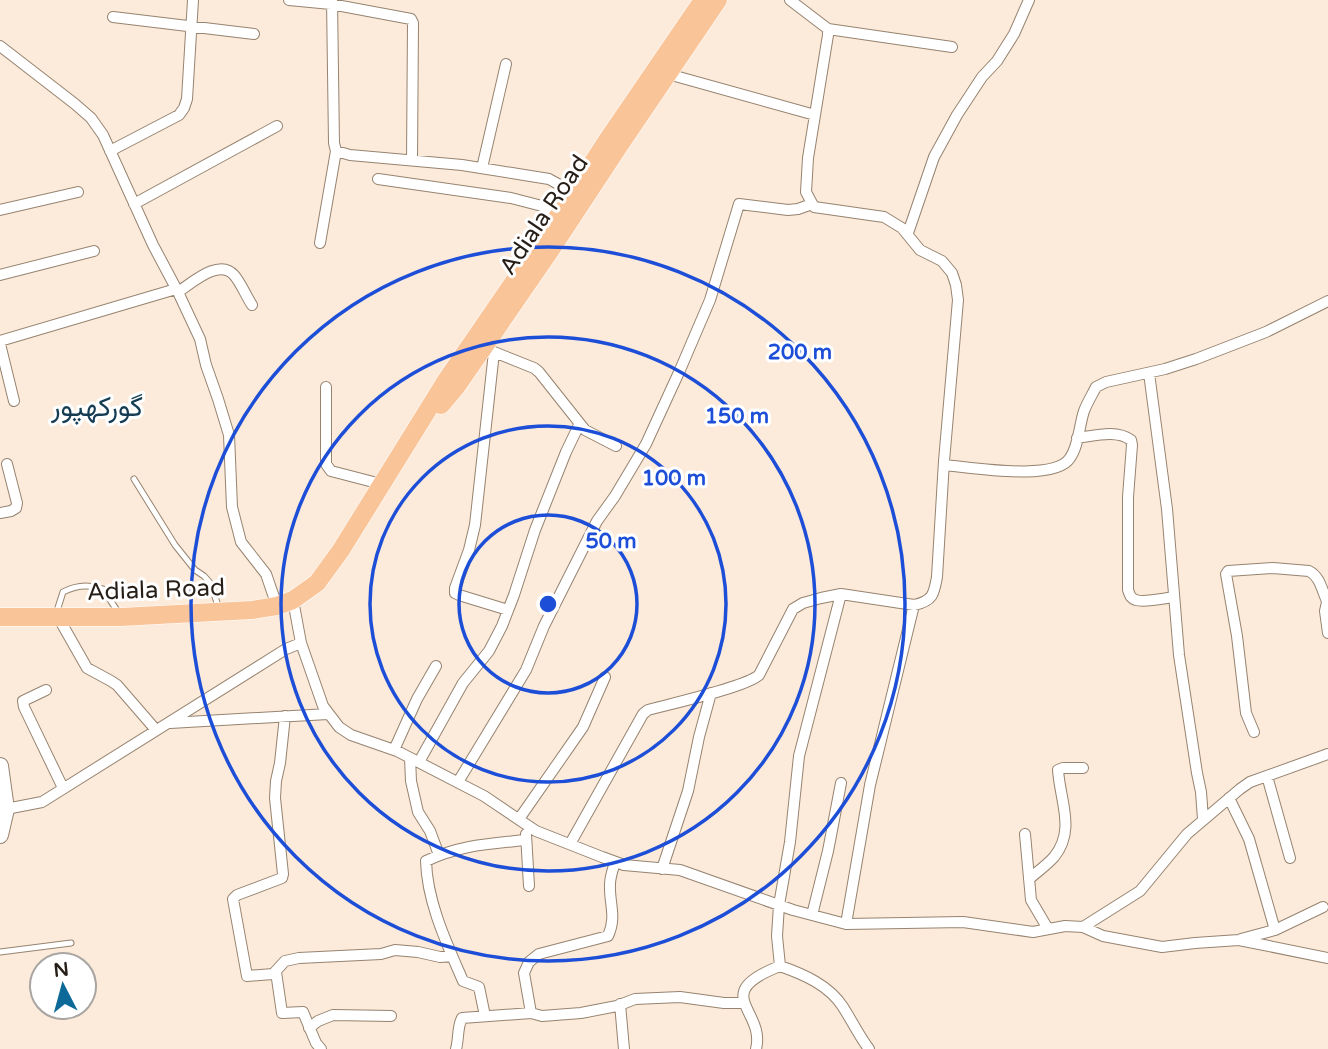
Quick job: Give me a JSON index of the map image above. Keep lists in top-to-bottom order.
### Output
{
  "streets": {
    "main road": ["Adiala Road"]
  },
  "districts": ["گورکھپور"],
  "north": "top",
  "rings": [
    "200 m",
    "150 m",
    "100 m",
    "50 m"
  ]
}
